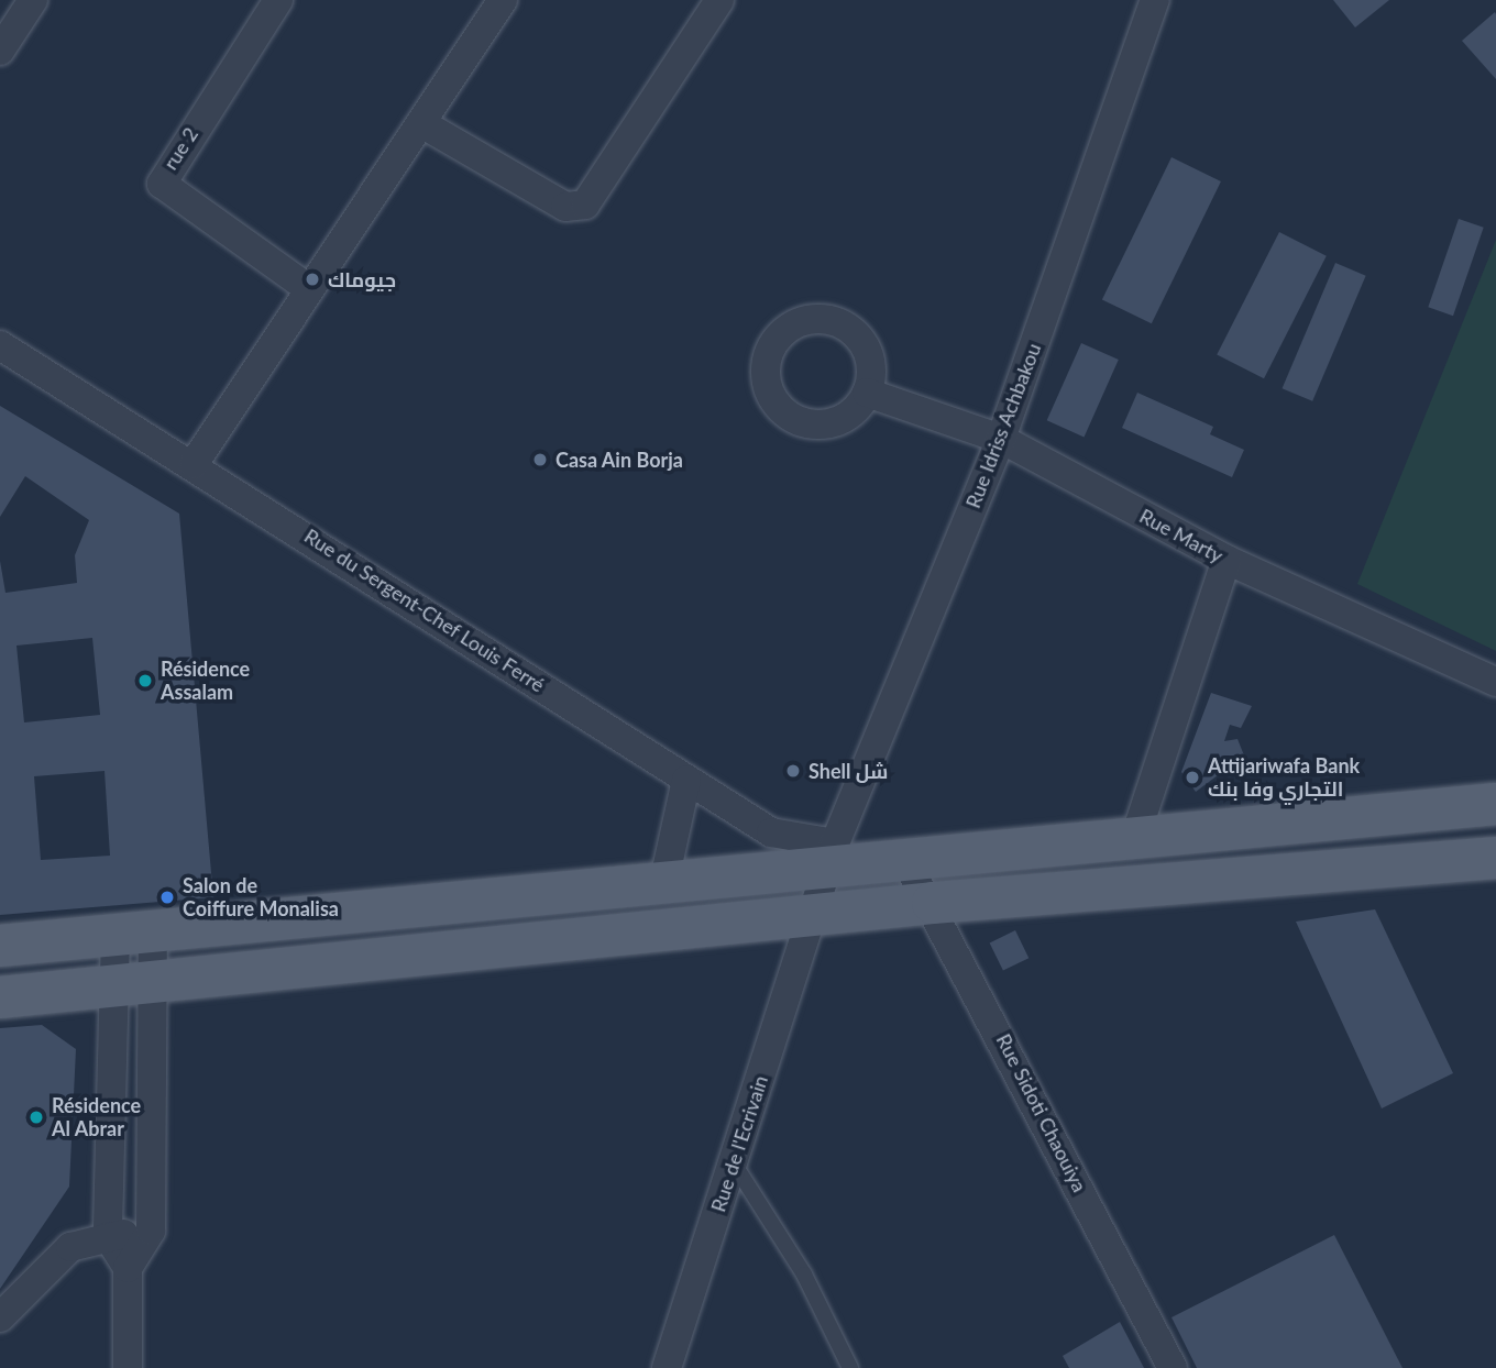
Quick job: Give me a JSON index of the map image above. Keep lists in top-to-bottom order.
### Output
{
  "streets": {
    "street": [
      "rue 2",
      "Rue Idriss Achbakou",
      "Rue Marty",
      "Rue du Sergent-Chef Louis Ferré",
      "Rue Sidoti Chaouiya",
      "Rue de l'Ecrivain"
    ]
  },
  "crossings": [
    ["Rue Idriss Achbakou", "Rue Marty"],
    ["Rue Idriss Achbakou", "Rue du Sergent-Chef Louis Ferré"],
    ["Rue Idriss Achbakou", "Rue de l'Ecrivain"]
  ],
  "places": [
    "جيوماك",
    "Casa Ain Borja",
    "Résidence Assalam",
    "Shell شل",
    "Attijariwafa Bank التجاري وفا بنك",
    "Salon de Coiffure Monalisa",
    "Résidence Al Abrar"
  ]
}
